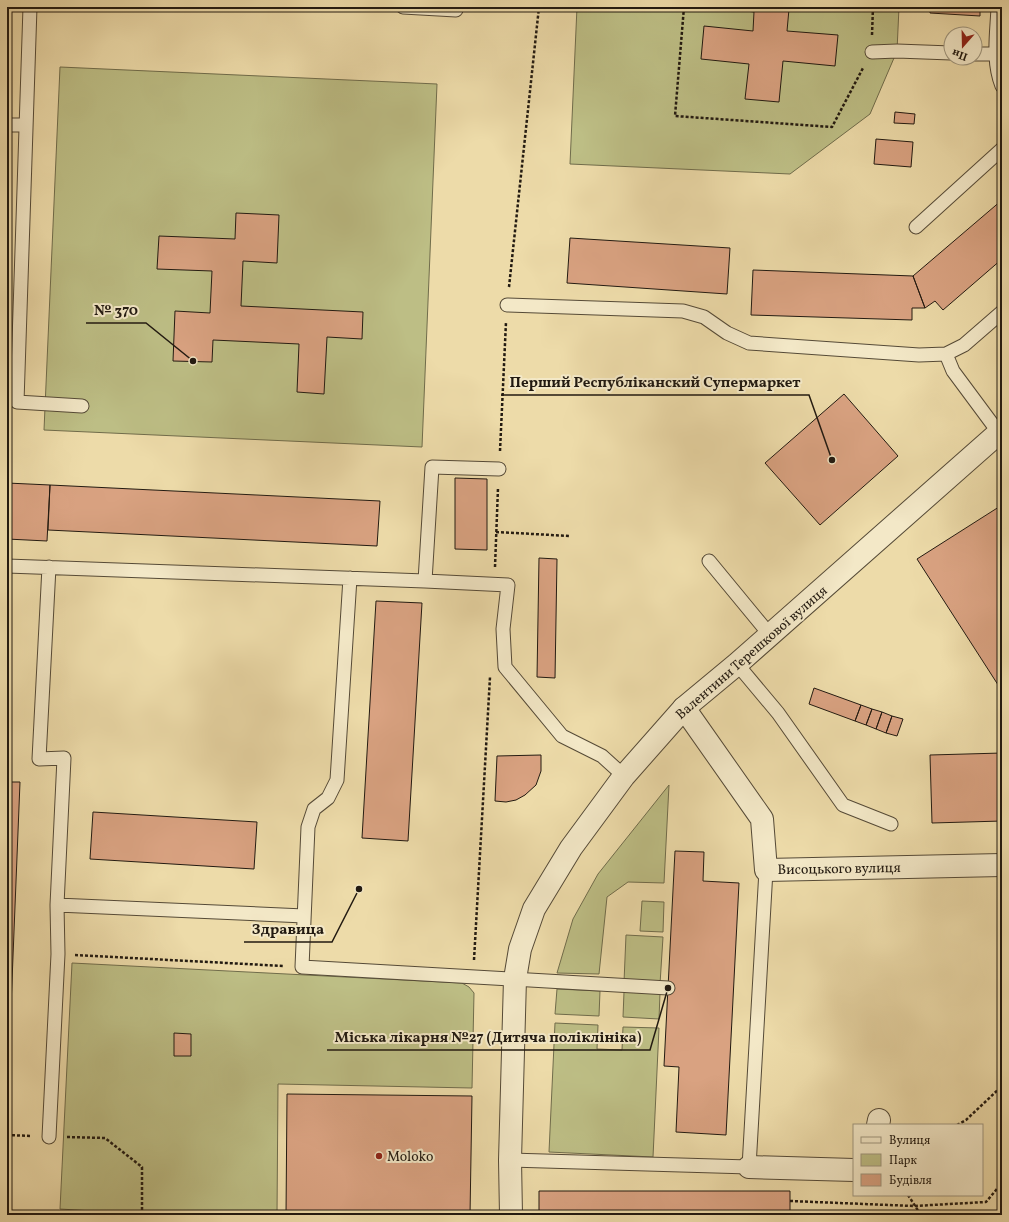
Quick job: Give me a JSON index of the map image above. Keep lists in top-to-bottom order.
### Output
{
  "streets": {
    "street": ["Валентини Терешкової вулиця", "Висоцького вулиця"]
  },
  "crossings": [
    ["Валентини Терешкової вулиця", "Висоцького вулиця"]
  ],
  "places": [
    "№ 370",
    "Перший Республiканский Супермаркет",
    "Здравица",
    "Міська лікарня №27 (Дитяча поліклініка)",
    "Moloko"
  ],
  "legend": ["Вулиця", "Парк", "Будівля"],
  "north": "bottom"
}
